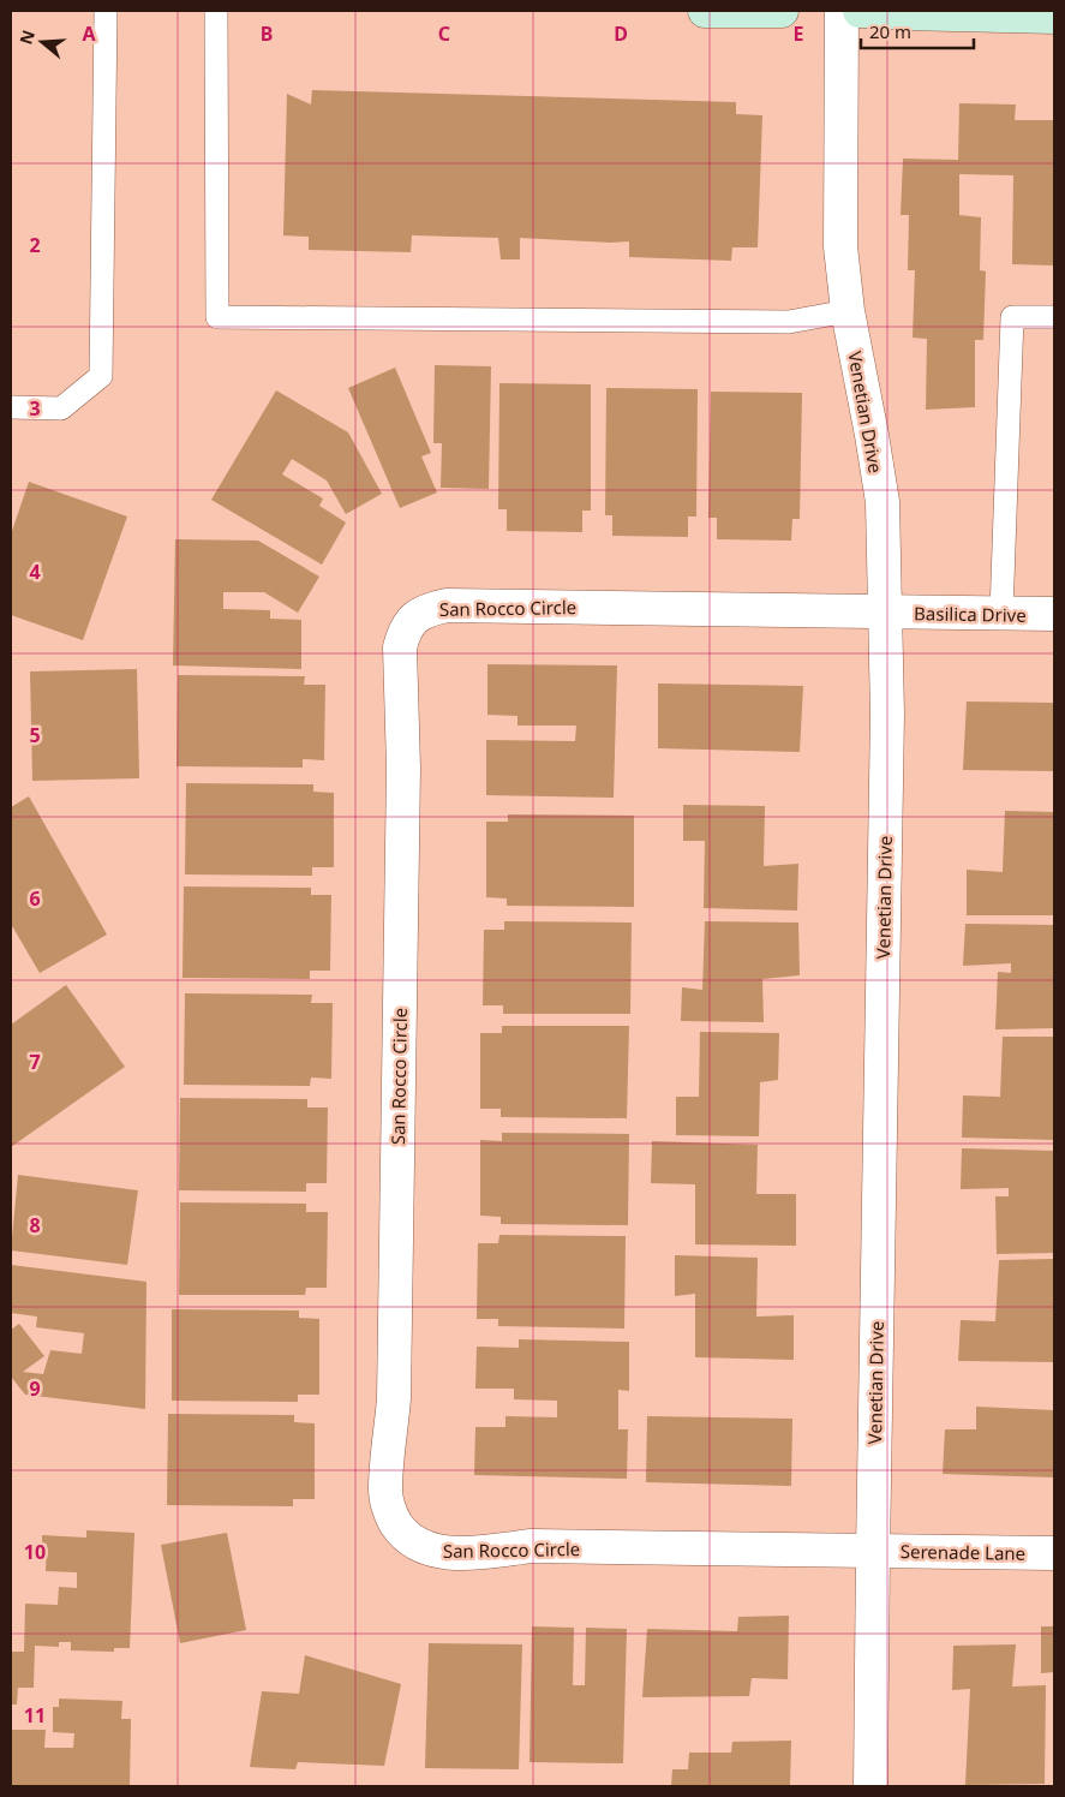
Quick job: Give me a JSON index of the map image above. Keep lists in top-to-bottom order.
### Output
{
  "streets": {
    "street": [
      "Venetian Drive",
      "San Rocco Circle",
      "Basilica Drive",
      "Serenade Lane"
    ]
  },
  "crossings": [
    ["Venetian Drive", "San Rocco Circle"],
    ["Venetian Drive", "Basilica Drive"],
    ["Venetian Drive", "Serenade Lane"],
    ["San Rocco Circle", "Basilica Drive"],
    ["San Rocco Circle", "Serenade Lane"]
  ],
  "scale_bar": "20 m",
  "north": "left",
  "grid": {
    "columns": [
      "A",
      "B",
      "C",
      "D",
      "E"
    ],
    "rows": [
      "2",
      "3",
      "4",
      "5",
      "6",
      "7",
      "8",
      "9",
      "10",
      "11"
    ]
  }
}
